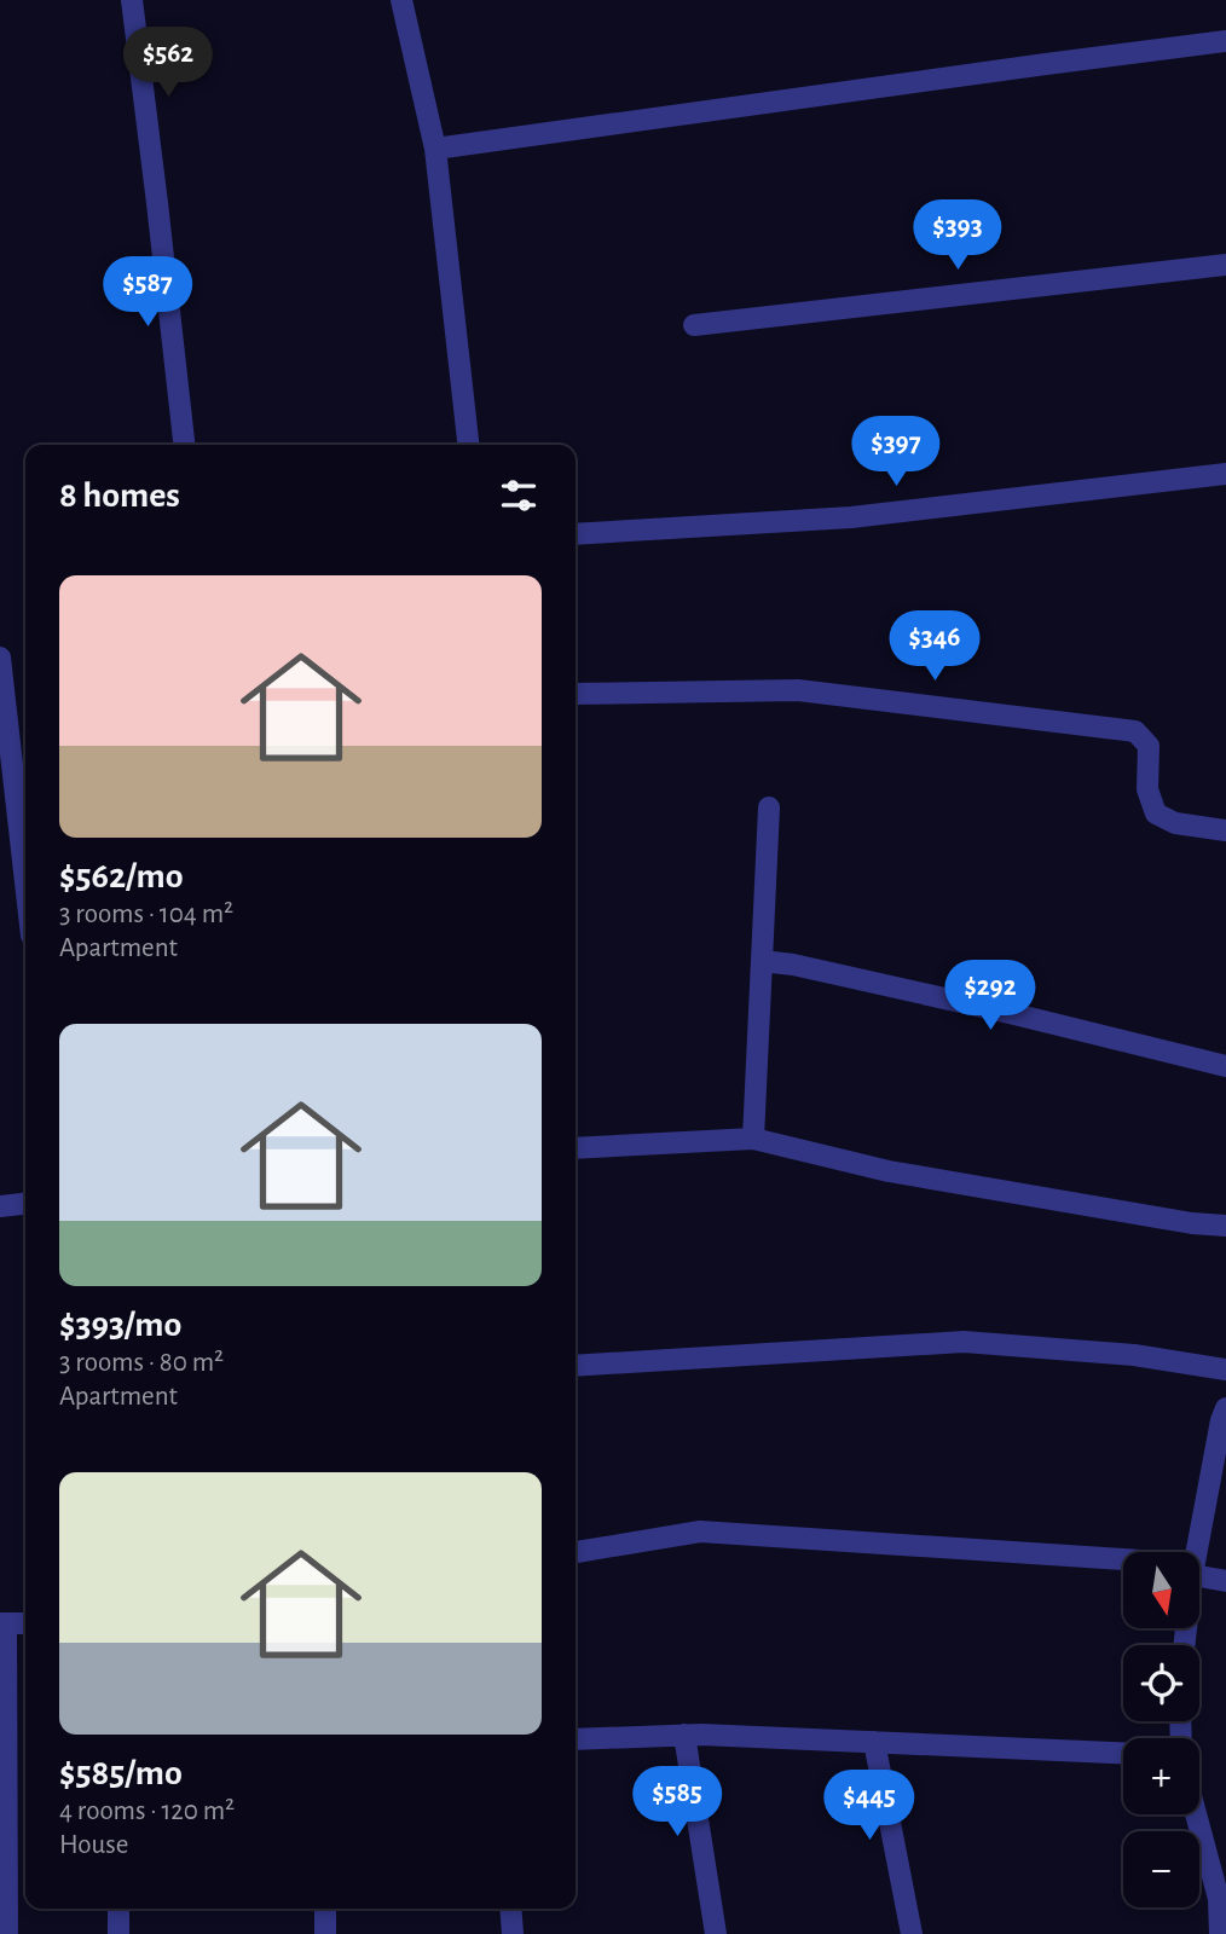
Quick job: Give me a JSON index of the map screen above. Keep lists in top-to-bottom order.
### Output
{
  "north": "bottom",
  "page": {
    "price": [
      "$562",
      "$393",
      "$587",
      "$397",
      "$346",
      "$292",
      "$585",
      "$445"
    ],
    "heading": "8 homes",
    "list": [
      {
        "name": "$562/mo",
        "note": "3 rooms · 104 m² · Apartment"
      },
      {
        "name": "$393/mo",
        "note": "3 rooms · 80 m² · Apartment"
      },
      {
        "name": "$585/mo",
        "note": "4 rooms · 120 m² · House"
      }
    ],
    "map_buttons": ["+", "−"]
  }
}
